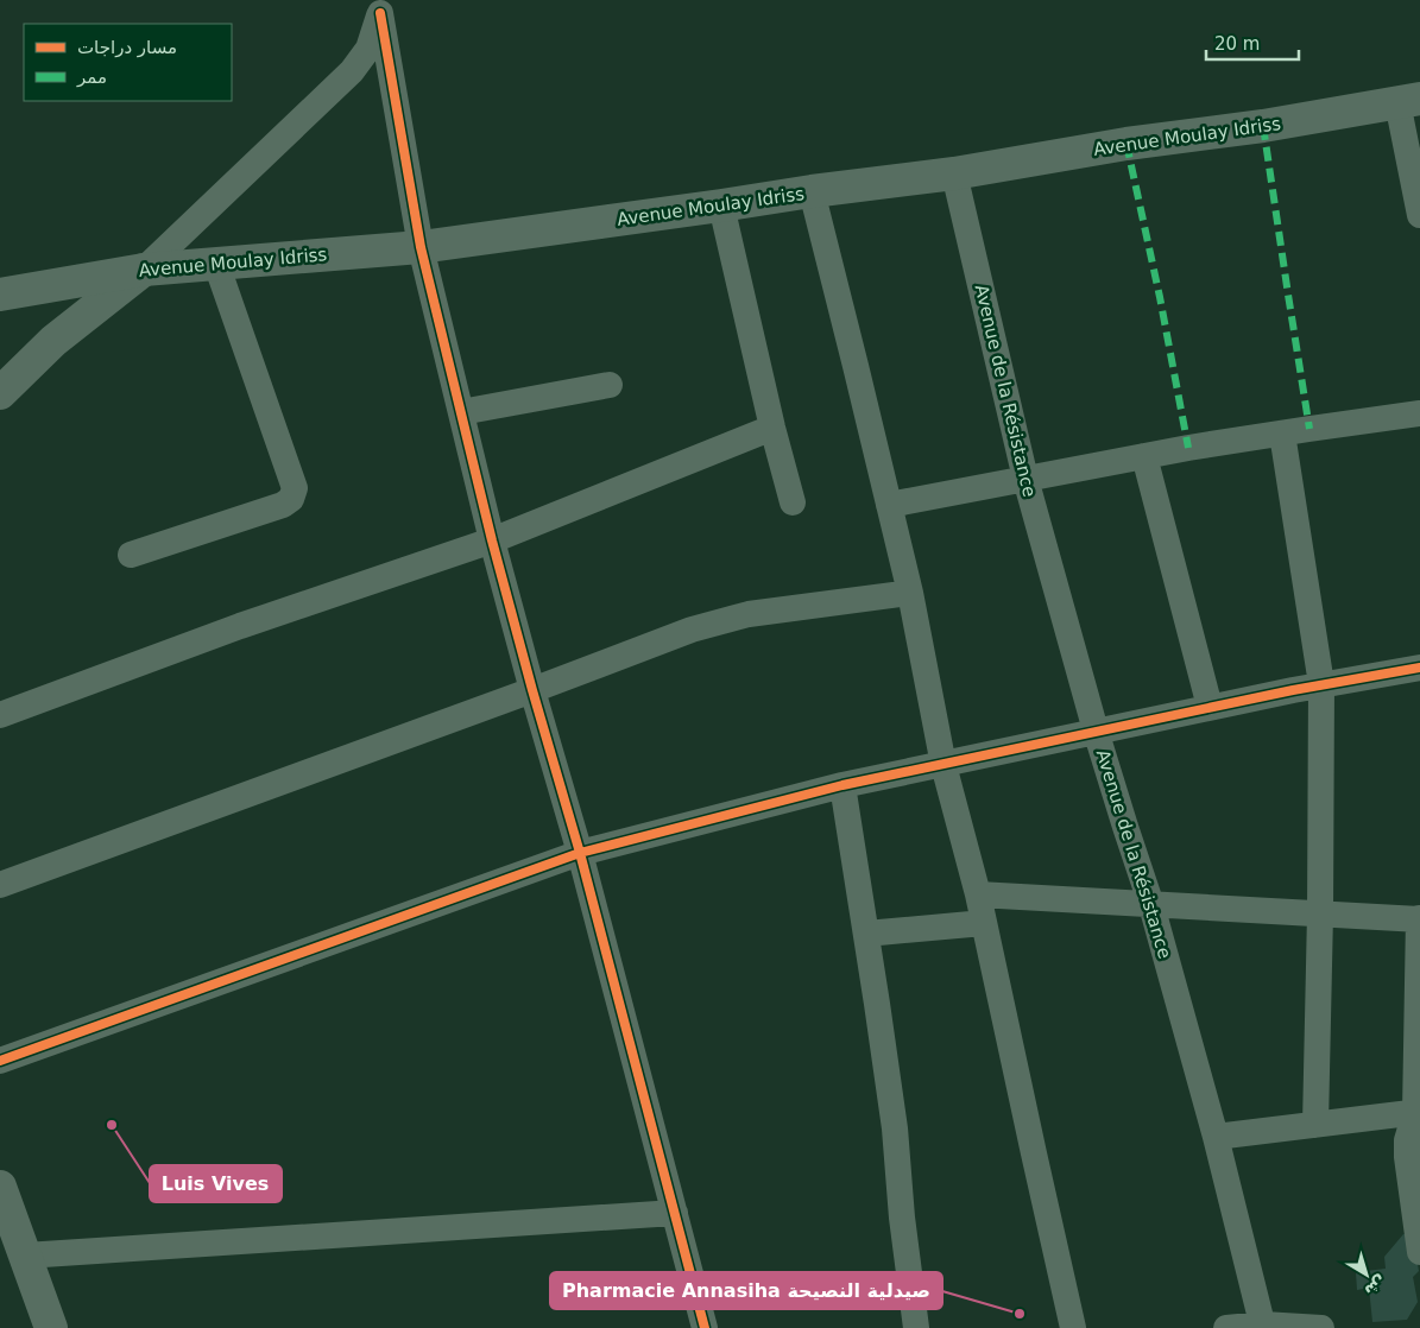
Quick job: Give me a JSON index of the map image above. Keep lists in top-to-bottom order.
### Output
{
  "streets": {
    "main road": ["Avenue Moulay Idriss"],
    "street": ["Avenue de la Résistance"]
  },
  "crossings": [
    ["Avenue Moulay Idriss", "Avenue de la Résistance"]
  ],
  "places": ["Luis Vives", "Pharmacie Annasiha صيدلية النصيحة"],
  "legend": ["مسار دراجات", "ممر"],
  "scale_bar": "20 m",
  "north": "bottom right"
}
